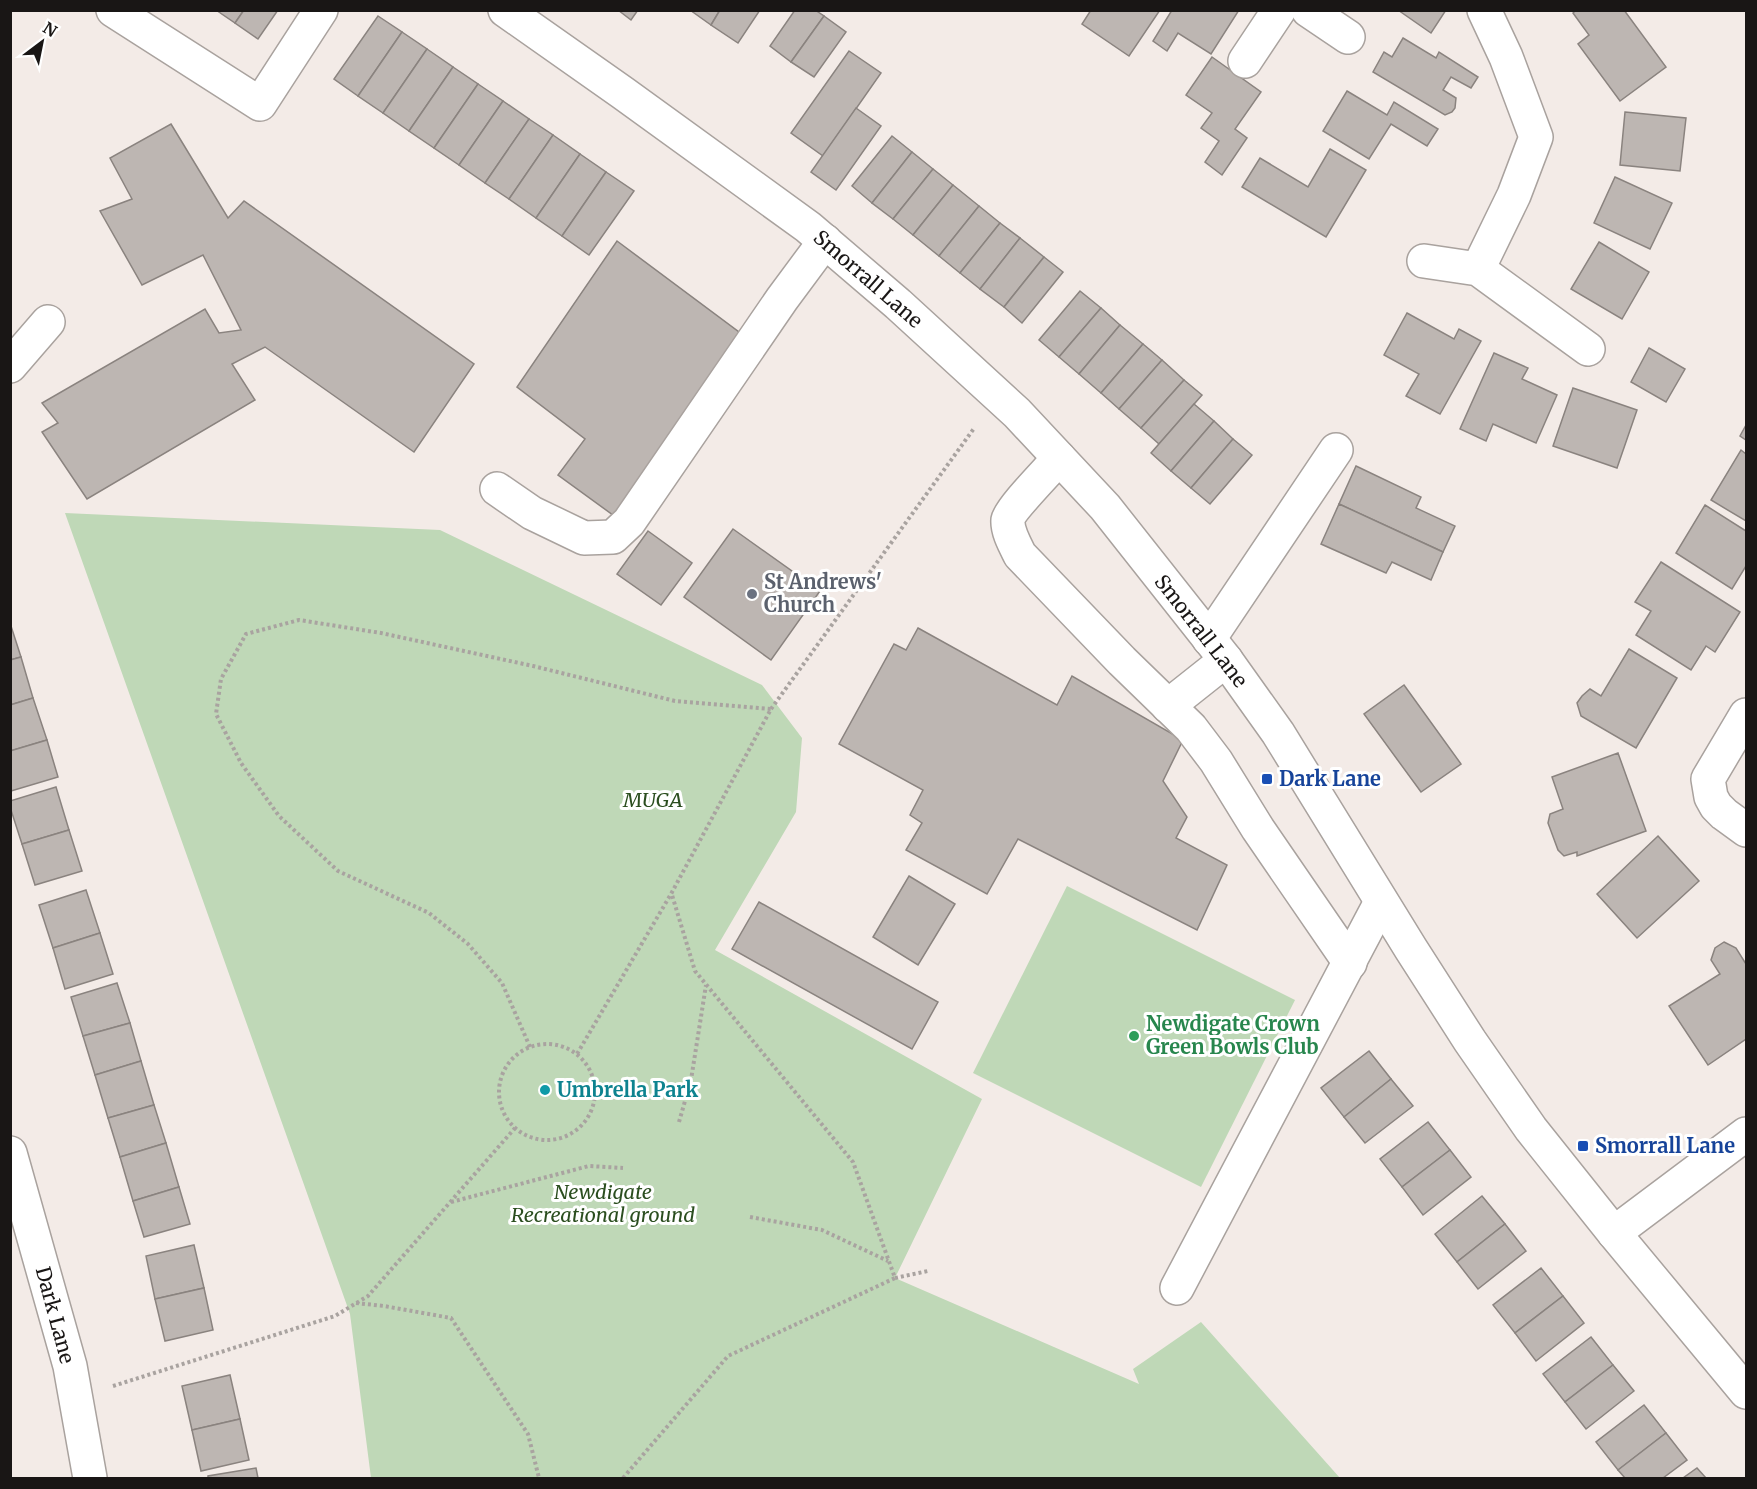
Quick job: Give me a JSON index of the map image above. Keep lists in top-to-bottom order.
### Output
{
  "streets": {
    "street": ["Smorrall Lane", "Dark Lane"]
  },
  "parks": ["MUGA", "Newdigate Recreational ground"],
  "places": {
    "other": ["St Andrews' Church", "Newdigate Crown Green Bowls Club", "Umbrella Park"],
    "transit": ["Dark Lane", "Smorrall Lane"]
  },
  "north": "top right"
}
